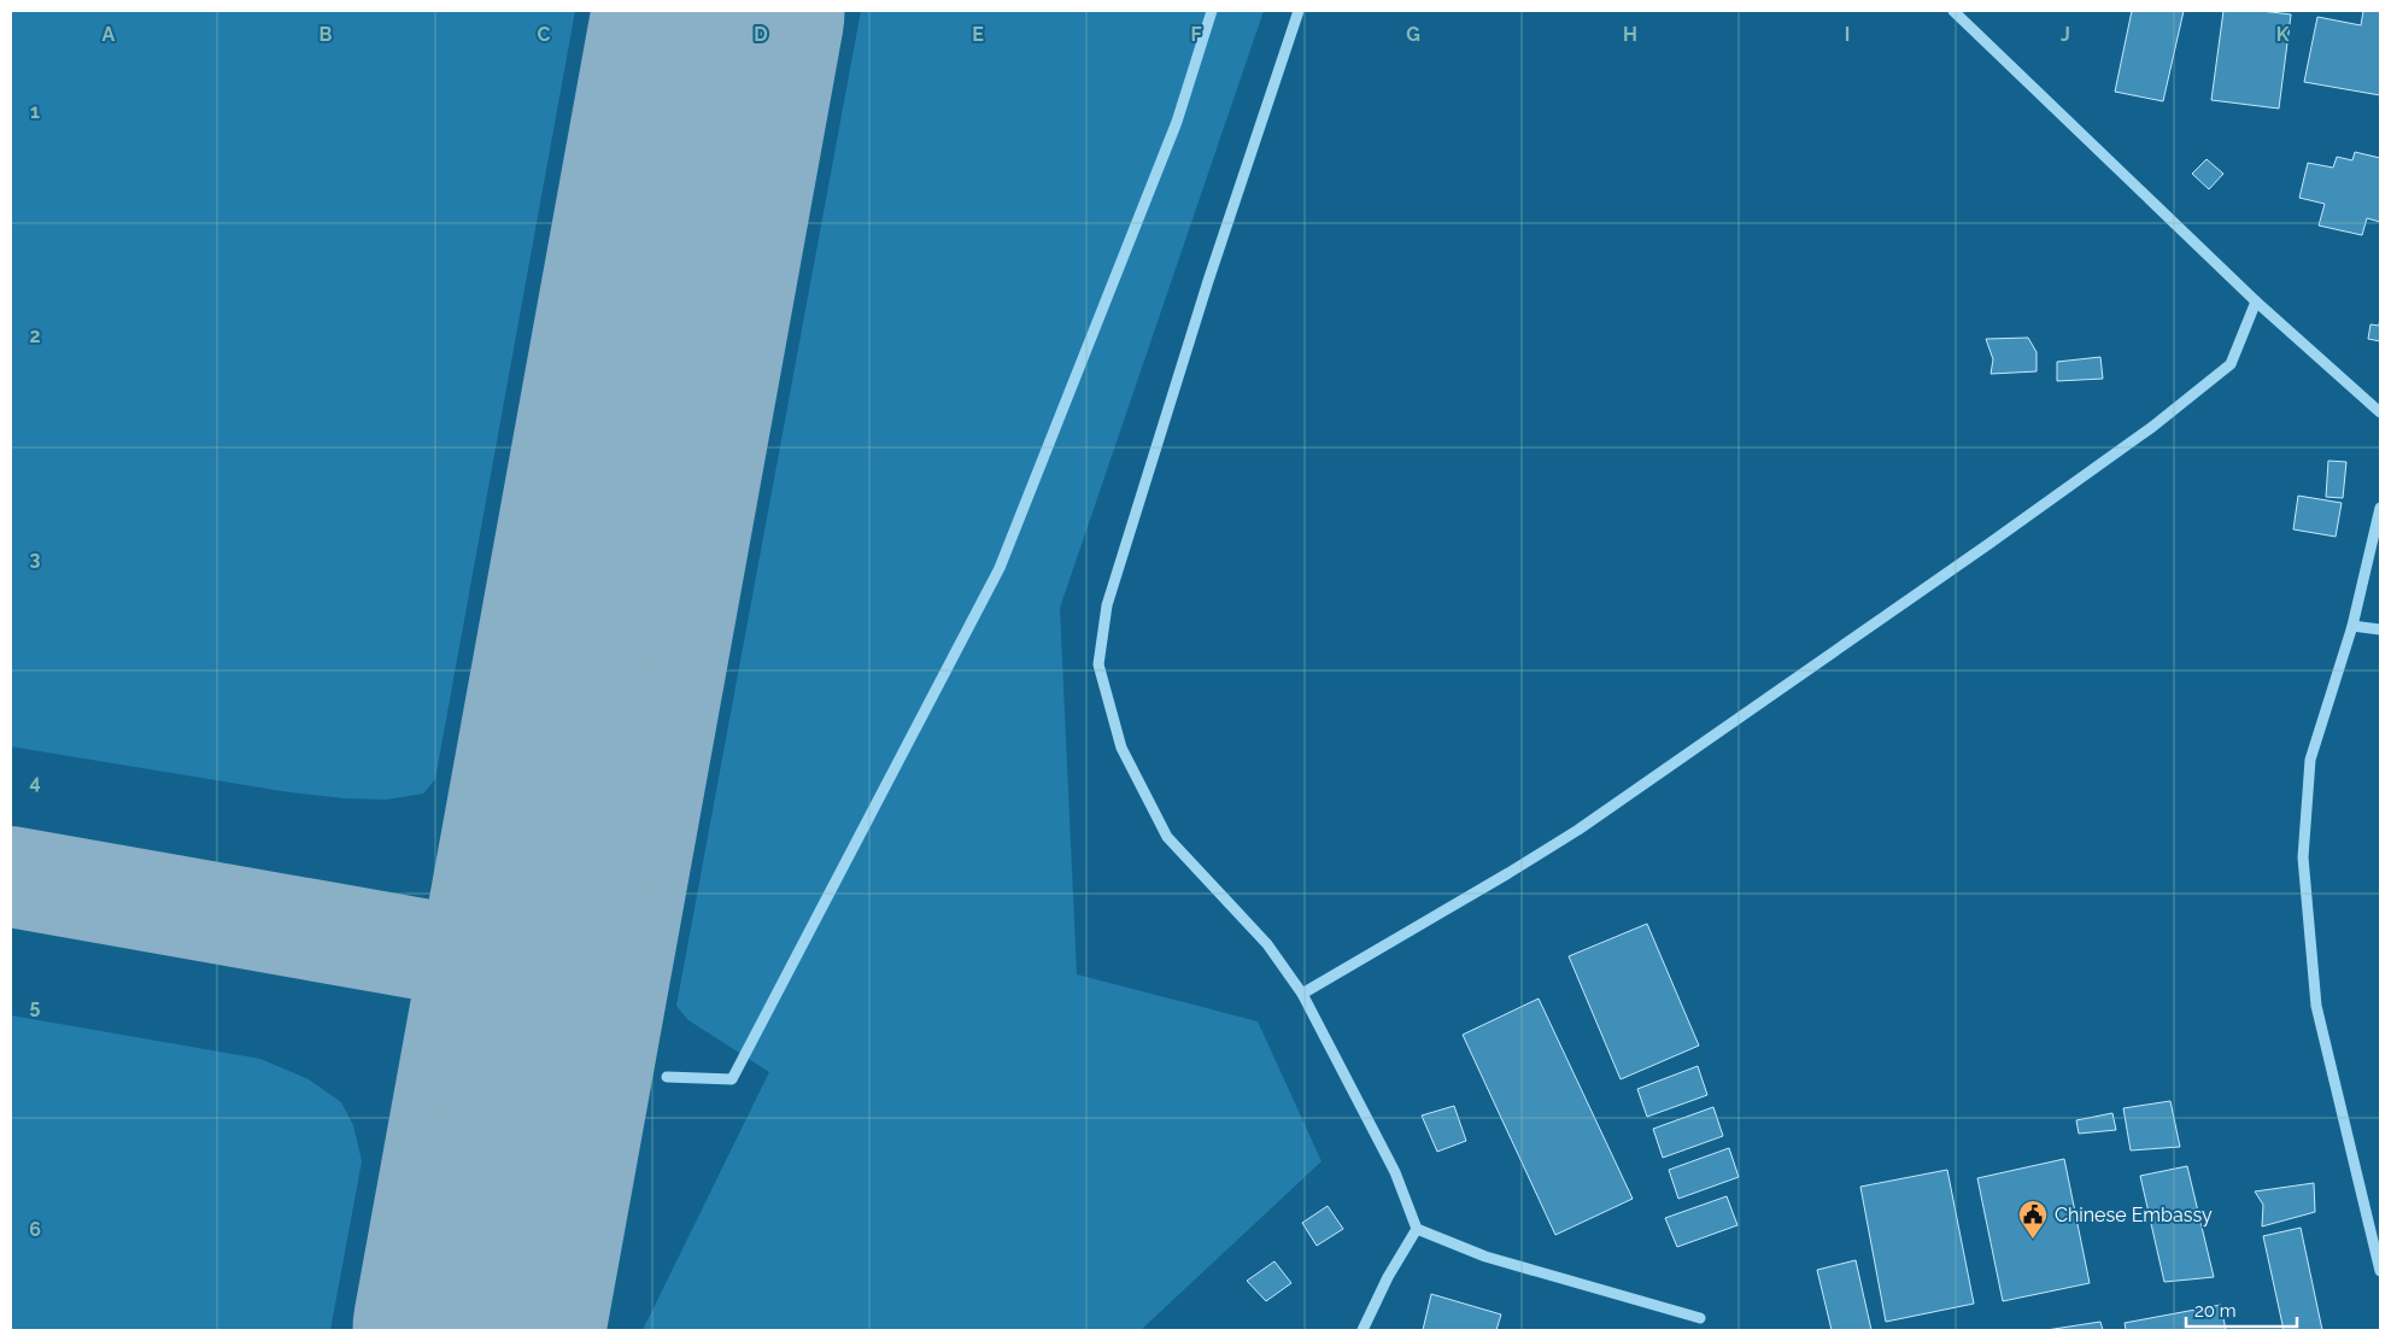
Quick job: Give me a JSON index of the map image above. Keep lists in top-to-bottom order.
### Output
{
  "places": {
    "public building": ["Chinese Embassy"]
  },
  "scale_bar": "20 m",
  "grid": {
    "columns": [
      "A",
      "B",
      "C",
      "D",
      "E",
      "F",
      "G",
      "H",
      "I",
      "J",
      "K"
    ],
    "rows": [
      "1",
      "2",
      "3",
      "4",
      "5",
      "6"
    ]
  }
}
